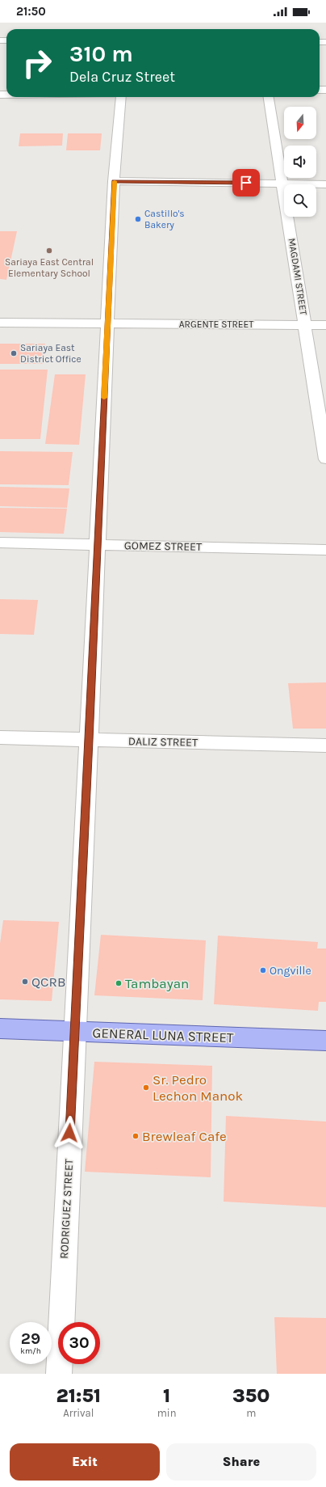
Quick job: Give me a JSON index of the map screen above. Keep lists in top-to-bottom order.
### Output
{
  "streets": {
    "main road": ["GENERAL LUNA STREET"],
    "street": [
      "MAGDAMI STREET",
      "ARGENTE STREET",
      "GOMEZ STREET",
      "DALIZ STREET",
      "RODRIGUEZ STREET"
    ]
  },
  "crossings": [
    ["MAGDAMI STREET", "ARGENTE STREET"],
    ["ARGENTE STREET", "RODRIGUEZ STREET"],
    ["GOMEZ STREET", "RODRIGUEZ STREET"],
    ["DALIZ STREET", "RODRIGUEZ STREET"],
    ["GENERAL LUNA STREET", "RODRIGUEZ STREET"]
  ],
  "places": [
    "Castillo's Bakery",
    "Sariaya East Central Elementary School",
    "Sariaya East District Office",
    "Ongville",
    "QCRB",
    "Tambayan",
    "Sr. Pedro Lechon Manok",
    "Brewleaf Cafe"
  ],
  "north": "bottom",
  "page": {
    "status": "21:50",
    "turn": ["310 m", "Dela Cruz Street"],
    "speed": "29 km/h",
    "limit": "30",
    "eta": [
      "21:51",
      "Arrival",
      "1",
      "min",
      "350",
      "m"
    ],
    "buttons": ["Exit", "Share"]
  }
}
